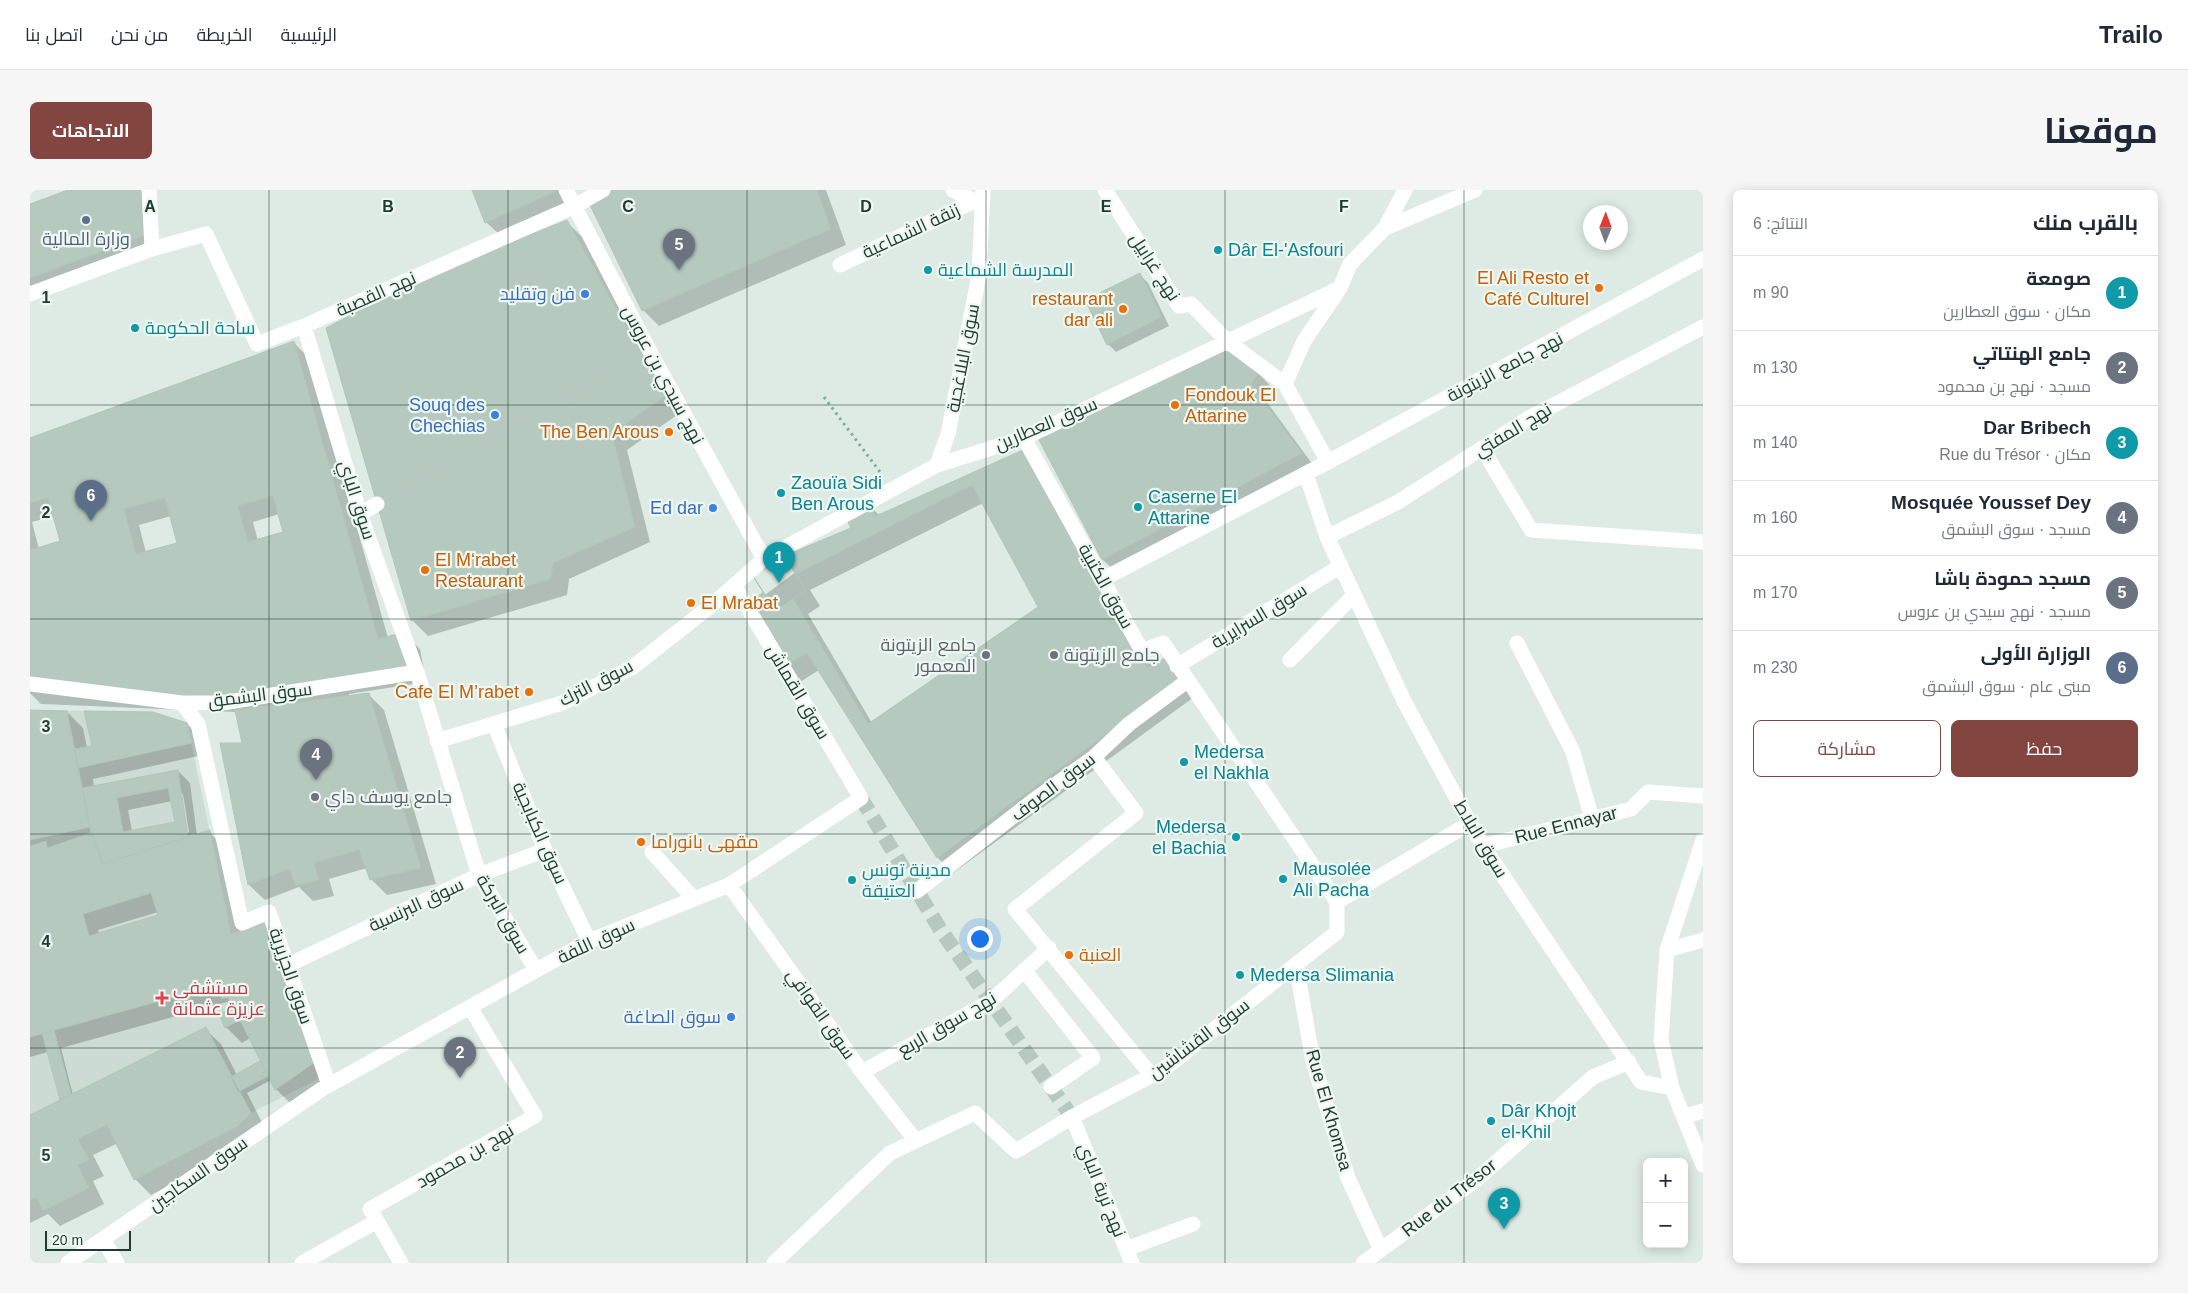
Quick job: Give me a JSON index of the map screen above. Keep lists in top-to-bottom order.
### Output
{
  "streets": {
    "street": [
      "زنقة الشماعية",
      "نهج غرابيل",
      "نهج القصبة",
      "سوق البلاغجية",
      "نهج جامع الزيتونة",
      "نهج سيدي بن عروس",
      "سوق العطارين",
      "نهج المفتي",
      "سوق الباي",
      "سوق الكتبية",
      "سوق السرايرية",
      "سوق الترك",
      "سوق القماش",
      "سوق البشمق",
      "سوق الصوف",
      "Rue Ennayar",
      "سوق الكبابجية",
      "سوق البلاط",
      "سوق البرنسية",
      "سوق البركة",
      "سوق اللَفة",
      "سوق الجزيرية",
      "سوق القوافي",
      "نهج سوق الربع",
      "سوق القشاشين",
      "Rue El Khomsa",
      "نهج بن محمود",
      "سوق السكاجين",
      "نهج تربة الباي",
      "Rue du Trésor"
    ]
  },
  "crossings": [
    ["زنقة الشماعية", "سوق البلاغجية"],
    ["نهج غرابيل", "نهج جامع الزيتونة"],
    ["نهج غرابيل", "سوق العطارين"],
    ["نهج القصبة", "نهج سيدي بن عروس"],
    ["نهج القصبة", "سوق الباي"],
    ["سوق البلاغجية", "سوق العطارين"],
    ["نهج جامع الزيتونة", "سوق الكتبية"],
    ["نهج جامع الزيتونة", "سوق البلاط"],
    ["نهج سيدي بن عروس", "سوق العطارين"],
    ["سوق العطارين", "سوق الكتبية"],
    ["سوق العطارين", "سوق الترك"],
    ["سوق العطارين", "سوق القماش"],
    ["نهج المفتي", "سوق البلاط"],
    ["سوق الباي", "سوق البشمق"],
    ["سوق الكتبية", "سوق السرايرية"],
    ["سوق الكتبية", "سوق الصوف"],
    ["سوق الكتبية", "سوق القشاشين"],
    ["سوق السرايرية", "سوق البلاط"],
    ["سوق الترك", "سوق القماش"],
    ["سوق الترك", "سوق الكبابجية"],
    ["سوق الترك", "سوق البركة"],
    ["سوق القماش", "سوق اللَفة"],
    ["سوق البشمق", "سوق الجزيرية"],
    ["Rue Ennayar", "سوق البلاط"],
    ["سوق الكبابجية", "سوق البرنسية"],
    ["سوق الكبابجية", "سوق اللَفة"],
    ["سوق البلاط", "Rue du Trésor"],
    ["سوق البرنسية", "سوق البركة"],
    ["سوق البرنسية", "سوق الجزيرية"],
    ["سوق البركة", "سوق اللَفة"],
    ["سوق اللَفة", "سوق الجزيرية"],
    ["سوق اللَفة", "سوق القوافي"],
    ["سوق اللَفة", "نهج بن محمود"],
    ["سوق اللَفة", "سوق السكاجين"],
    ["سوق الجزيرية", "سوق السكاجين"],
    ["سوق القوافي", "نهج سوق الربع"],
    ["سوق القوافي", "سوق القشاشين"],
    ["سوق القشاشين", "Rue El Khomsa"],
    ["سوق القشاشين", "نهج تربة الباي"],
    ["Rue El Khomsa", "Rue du Trésor"]
  ],
  "places": {
    "other": [
      "وزارة المالية",
      "Dâr El-'Asfouri",
      "المدرسة الشماعية",
      "El Ali Resto et Café Culturel",
      "فن وتقلید",
      "restaurant dar ali",
      "ساحة الحكومة",
      "Fondouk El Attarine",
      "Souq des Chechias",
      "The Ben Arous",
      "Zaouïa Sidi Ben Arous",
      "Caserne El Attarine",
      "Ed dar",
      "El M‘rabet Restaurant",
      "El Mrabat",
      "جامع الزيتونة المعمور",
      "جامع الزيتونة",
      "Cafe El M’rabet",
      "Medersa el Nakhla",
      "جامع يوسف داي",
      "Medersa el Bachia",
      "مقهى بانوراما",
      "Mausolée Ali Pacha",
      "مدينة تونس العتيقة",
      "العنبة",
      "Medersa Slimania",
      "سوق الصاغة",
      "Dâr Khojt el-Khil"
    ],
    "health": ["مستشفى عزيزة عثمانة"]
  },
  "scale_bar": "20 m",
  "north": "top",
  "page": {
    "header": "Trailo",
    "nav": [
      "الرئيسية",
      "الخريطة",
      "من نحن",
      "اتصل بنا"
    ],
    "title": "موقعنا",
    "buttons": [
      "الاتجاهات",
      ["حفظ", "مشاركة"]
    ],
    "heading": ["بالقرب منك", "النتائج: 6"],
    "pins": [
      "5",
      "6",
      "1",
      "4",
      "2",
      "3"
    ],
    "list": [
      {
        "mark": "1",
        "name": "صومعة",
        "note": "مكان · سوق العطارين",
        "value": "90 m"
      },
      {
        "mark": "2",
        "name": "جامع الهنتاتي",
        "note": "مسجد · نهج بن محمود",
        "value": "130 m"
      },
      {
        "mark": "3",
        "name": "Dar Bribech",
        "note": "مكان · Rue du Trésor",
        "value": "140 m"
      },
      {
        "mark": "4",
        "name": "Mosquée Youssef Dey",
        "note": "مسجد · سوق البشمق",
        "value": "160 m"
      },
      {
        "mark": "5",
        "name": "مسجد حمودة باشا",
        "note": "مسجد · نهج سيدي بن عروس",
        "value": "170 m"
      },
      {
        "mark": "6",
        "name": "الوزارة الأولى",
        "note": "مبنى عام · سوق البشمق",
        "value": "230 m"
      }
    ],
    "map_buttons": ["+", "−"],
    "scale": "20 m"
  },
  "grid": {
    "columns": [
      "A",
      "B",
      "C",
      "D",
      "E",
      "F"
    ],
    "rows": [
      "1",
      "2",
      "3",
      "4",
      "5"
    ]
  }
}
